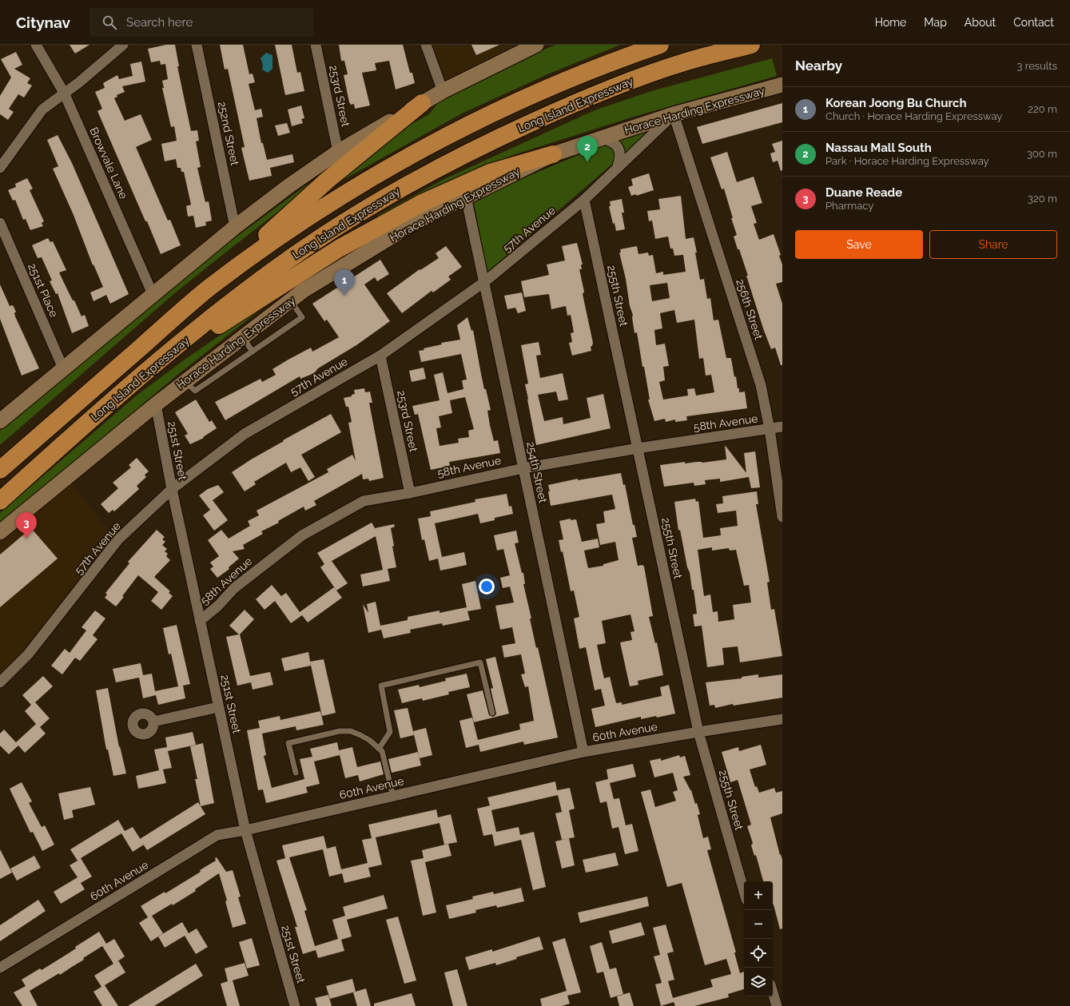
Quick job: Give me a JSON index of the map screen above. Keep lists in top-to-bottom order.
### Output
{
  "streets": {
    "highway": ["Long Island Expressway"],
    "main road": ["Horace Harding Expressway"],
    "street": [
      "253rd Street",
      "252nd Street",
      "Browvale Lane",
      "57th Avenue",
      "251st Place",
      "255th Street",
      "256th Street",
      "58th Avenue",
      "251st Street",
      "254th Street",
      "60th Avenue"
    ]
  },
  "crossings": [
    ["253rd Street", "57th Avenue"],
    ["253rd Street", "58th Avenue"],
    ["Horace Harding Expressway", "57th Avenue"],
    ["Horace Harding Expressway", "256th Street"],
    ["Horace Harding Expressway", "251st Street"],
    ["Horace Harding Expressway", "254th Street"],
    ["57th Avenue", "255th Street"],
    ["57th Avenue", "256th Street"],
    ["57th Avenue", "251st Street"],
    ["57th Avenue", "254th Street"],
    ["255th Street", "58th Avenue"],
    ["255th Street", "60th Avenue"],
    ["256th Street", "58th Avenue"],
    ["58th Avenue", "251st Street"],
    ["58th Avenue", "254th Street"],
    ["251st Street", "60th Avenue"],
    ["254th Street", "60th Avenue"]
  ],
  "page": {
    "header": "Citynav",
    "search": "Search here",
    "nav": [
      "Home",
      "Map",
      "About",
      "Contact"
    ],
    "heading": ["Nearby", "3 results"],
    "list": [
      {
        "mark": "1",
        "name": "Korean Joong Bu Church",
        "note": "Church · Horace Harding Expressway",
        "value": "220 m"
      },
      {
        "mark": "2",
        "name": "Nassau Mall South",
        "note": "Park · Horace Harding Expressway",
        "value": "300 m"
      },
      {
        "mark": "3",
        "name": "Duane Reade",
        "note": "Pharmacy",
        "value": "320 m"
      }
    ],
    "pins": ["2", "1", "3"],
    "buttons": ["Save", "Share"],
    "map_buttons": ["+", "−"]
  }
}
